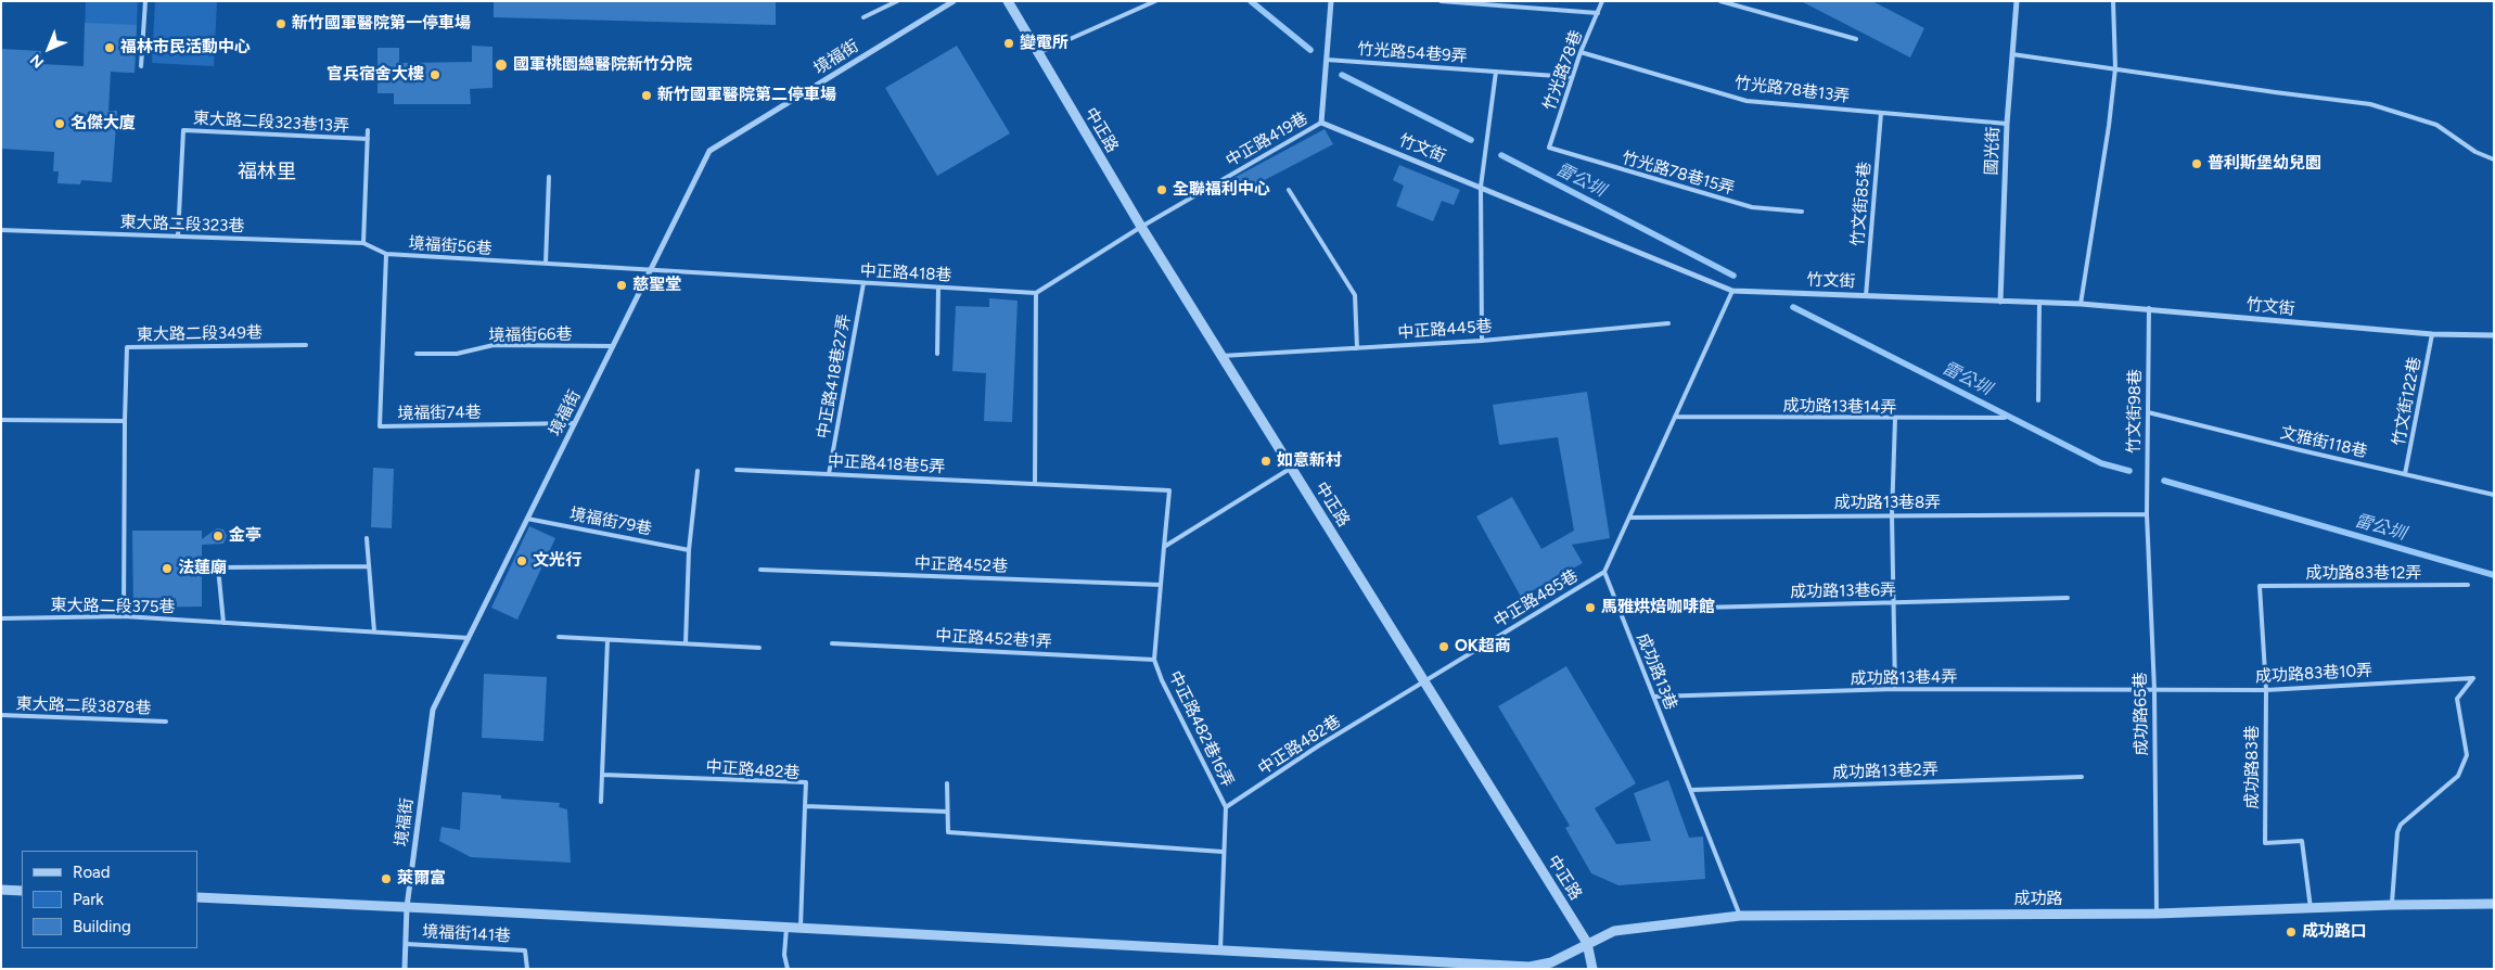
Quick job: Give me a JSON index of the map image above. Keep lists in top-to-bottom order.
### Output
{
  "streets": {
    "street": [
      "境福街",
      "中正路",
      "竹文街",
      "國光街",
      "成功路"
    ],
    "lane": [
      "竹光路54巷9弄",
      "竹光路78巷",
      "竹光路78巷13弄",
      "東大路二段323巷13弄",
      "中正路419巷",
      "竹光路78巷15弄",
      "竹文街85巷",
      "東大路二段323巷",
      "境福街56巷",
      "中正路418巷",
      "中正路445巷",
      "東大路二段349巷",
      "境福街66巷",
      "中正路418巷27弄",
      "竹文街122巷",
      "成功路13巷14弄",
      "竹文街98巷",
      "境福街74巷",
      "文雅街118巷",
      "中正路418巷5弄",
      "成功路13巷8弄",
      "境福街79巷",
      "中正路452巷",
      "成功路83巷12弄",
      "成功路13巷6弄",
      "中正路485巷",
      "東大路二段375巷",
      "中正路452巷1弄",
      "成功路13巷",
      "成功路83巷10弄",
      "成功路13巷4弄",
      "東大路二段3878巷",
      "成功路65巷",
      "中正路482巷16弄",
      "中正路482巷",
      "成功路83巷",
      "成功路13巷2弄",
      "境福街141巷"
    ]
  },
  "crossings": [
    ["竹光路54巷9弄", "竹光路78巷"],
    ["境福街", "境福街56巷"],
    ["境福街", "中正路418巷"],
    ["境福街", "境福街66巷"],
    ["境福街", "境福街74巷"],
    ["境福街", "境福街79巷"],
    ["境福街", "東大路二段375巷"],
    ["境福街", "成功路"],
    ["境福街", "境福街141巷"],
    ["竹光路78巷", "竹光路78巷13弄"],
    ["竹光路78巷", "竹光路78巷15弄"],
    ["竹光路78巷13弄", "國光街"],
    ["竹光路78巷13弄", "竹文街85巷"],
    ["東大路二段323巷13弄", "東大路二段323巷"],
    ["中正路", "中正路419巷"],
    ["中正路", "中正路445巷"],
    ["中正路", "中正路485巷"],
    ["中正路", "中正路482巷"],
    ["中正路", "成功路"],
    ["中正路419巷", "竹文街"],
    ["竹文街", "國光街"],
    ["竹文街", "竹文街85巷"],
    ["竹文街", "竹文街122巷"],
    ["竹文街", "竹文街98巷"],
    ["東大路二段323巷", "境福街56巷"],
    ["境福街56巷", "中正路418巷"],
    ["境福街56巷", "境福街74巷"],
    ["中正路418巷", "中正路418巷27弄"],
    ["中正路418巷27弄", "中正路418巷5弄"],
    ["竹文街122巷", "文雅街118巷"],
    ["竹文街98巷", "文雅街118巷"],
    ["竹文街98巷", "成功路13巷8弄"],
    ["竹文街98巷", "成功路65巷"],
    ["成功路13巷8弄", "成功路65巷"],
    ["成功路83巷12弄", "成功路83巷"],
    ["成功路13巷6弄", "成功路13巷"],
    ["中正路485巷", "成功路13巷"],
    ["中正路485巷", "中正路482巷"],
    ["中正路452巷1弄", "中正路482巷16弄"],
    ["成功路13巷", "成功路13巷4弄"],
    ["成功路13巷", "成功路13巷2弄"],
    ["成功路13巷", "成功路"],
    ["成功路83巷10弄", "成功路13巷4弄"],
    ["成功路83巷10弄", "成功路65巷"],
    ["成功路83巷10弄", "成功路83巷"],
    ["成功路83巷10弄", "成功路"],
    ["成功路13巷4弄", "成功路65巷"],
    ["成功路65巷", "成功路"],
    ["中正路482巷16弄", "中正路482巷"],
    ["成功路83巷", "成功路"]
  ],
  "districts": ["福林里"],
  "water": ["雷公圳"],
  "places": [
    "新竹國軍醫院第一停車場",
    "變電所",
    "福林市民活動中心",
    "國軍桃園總醫院新竹分院",
    "官兵宿舍大樓",
    "新竹國軍醫院第二停車場",
    "名傑大廈",
    "普利斯堡幼兒園",
    "全聯福利中心",
    "慈聖堂",
    "如意新村",
    "金亭",
    "文光行",
    "法蓮廟",
    "馬雅烘焙咖啡館",
    "OK超商",
    "萊爾富",
    "成功路口"
  ],
  "legend": ["Road", "Park", "Building"],
  "north": "bottom left"
}
